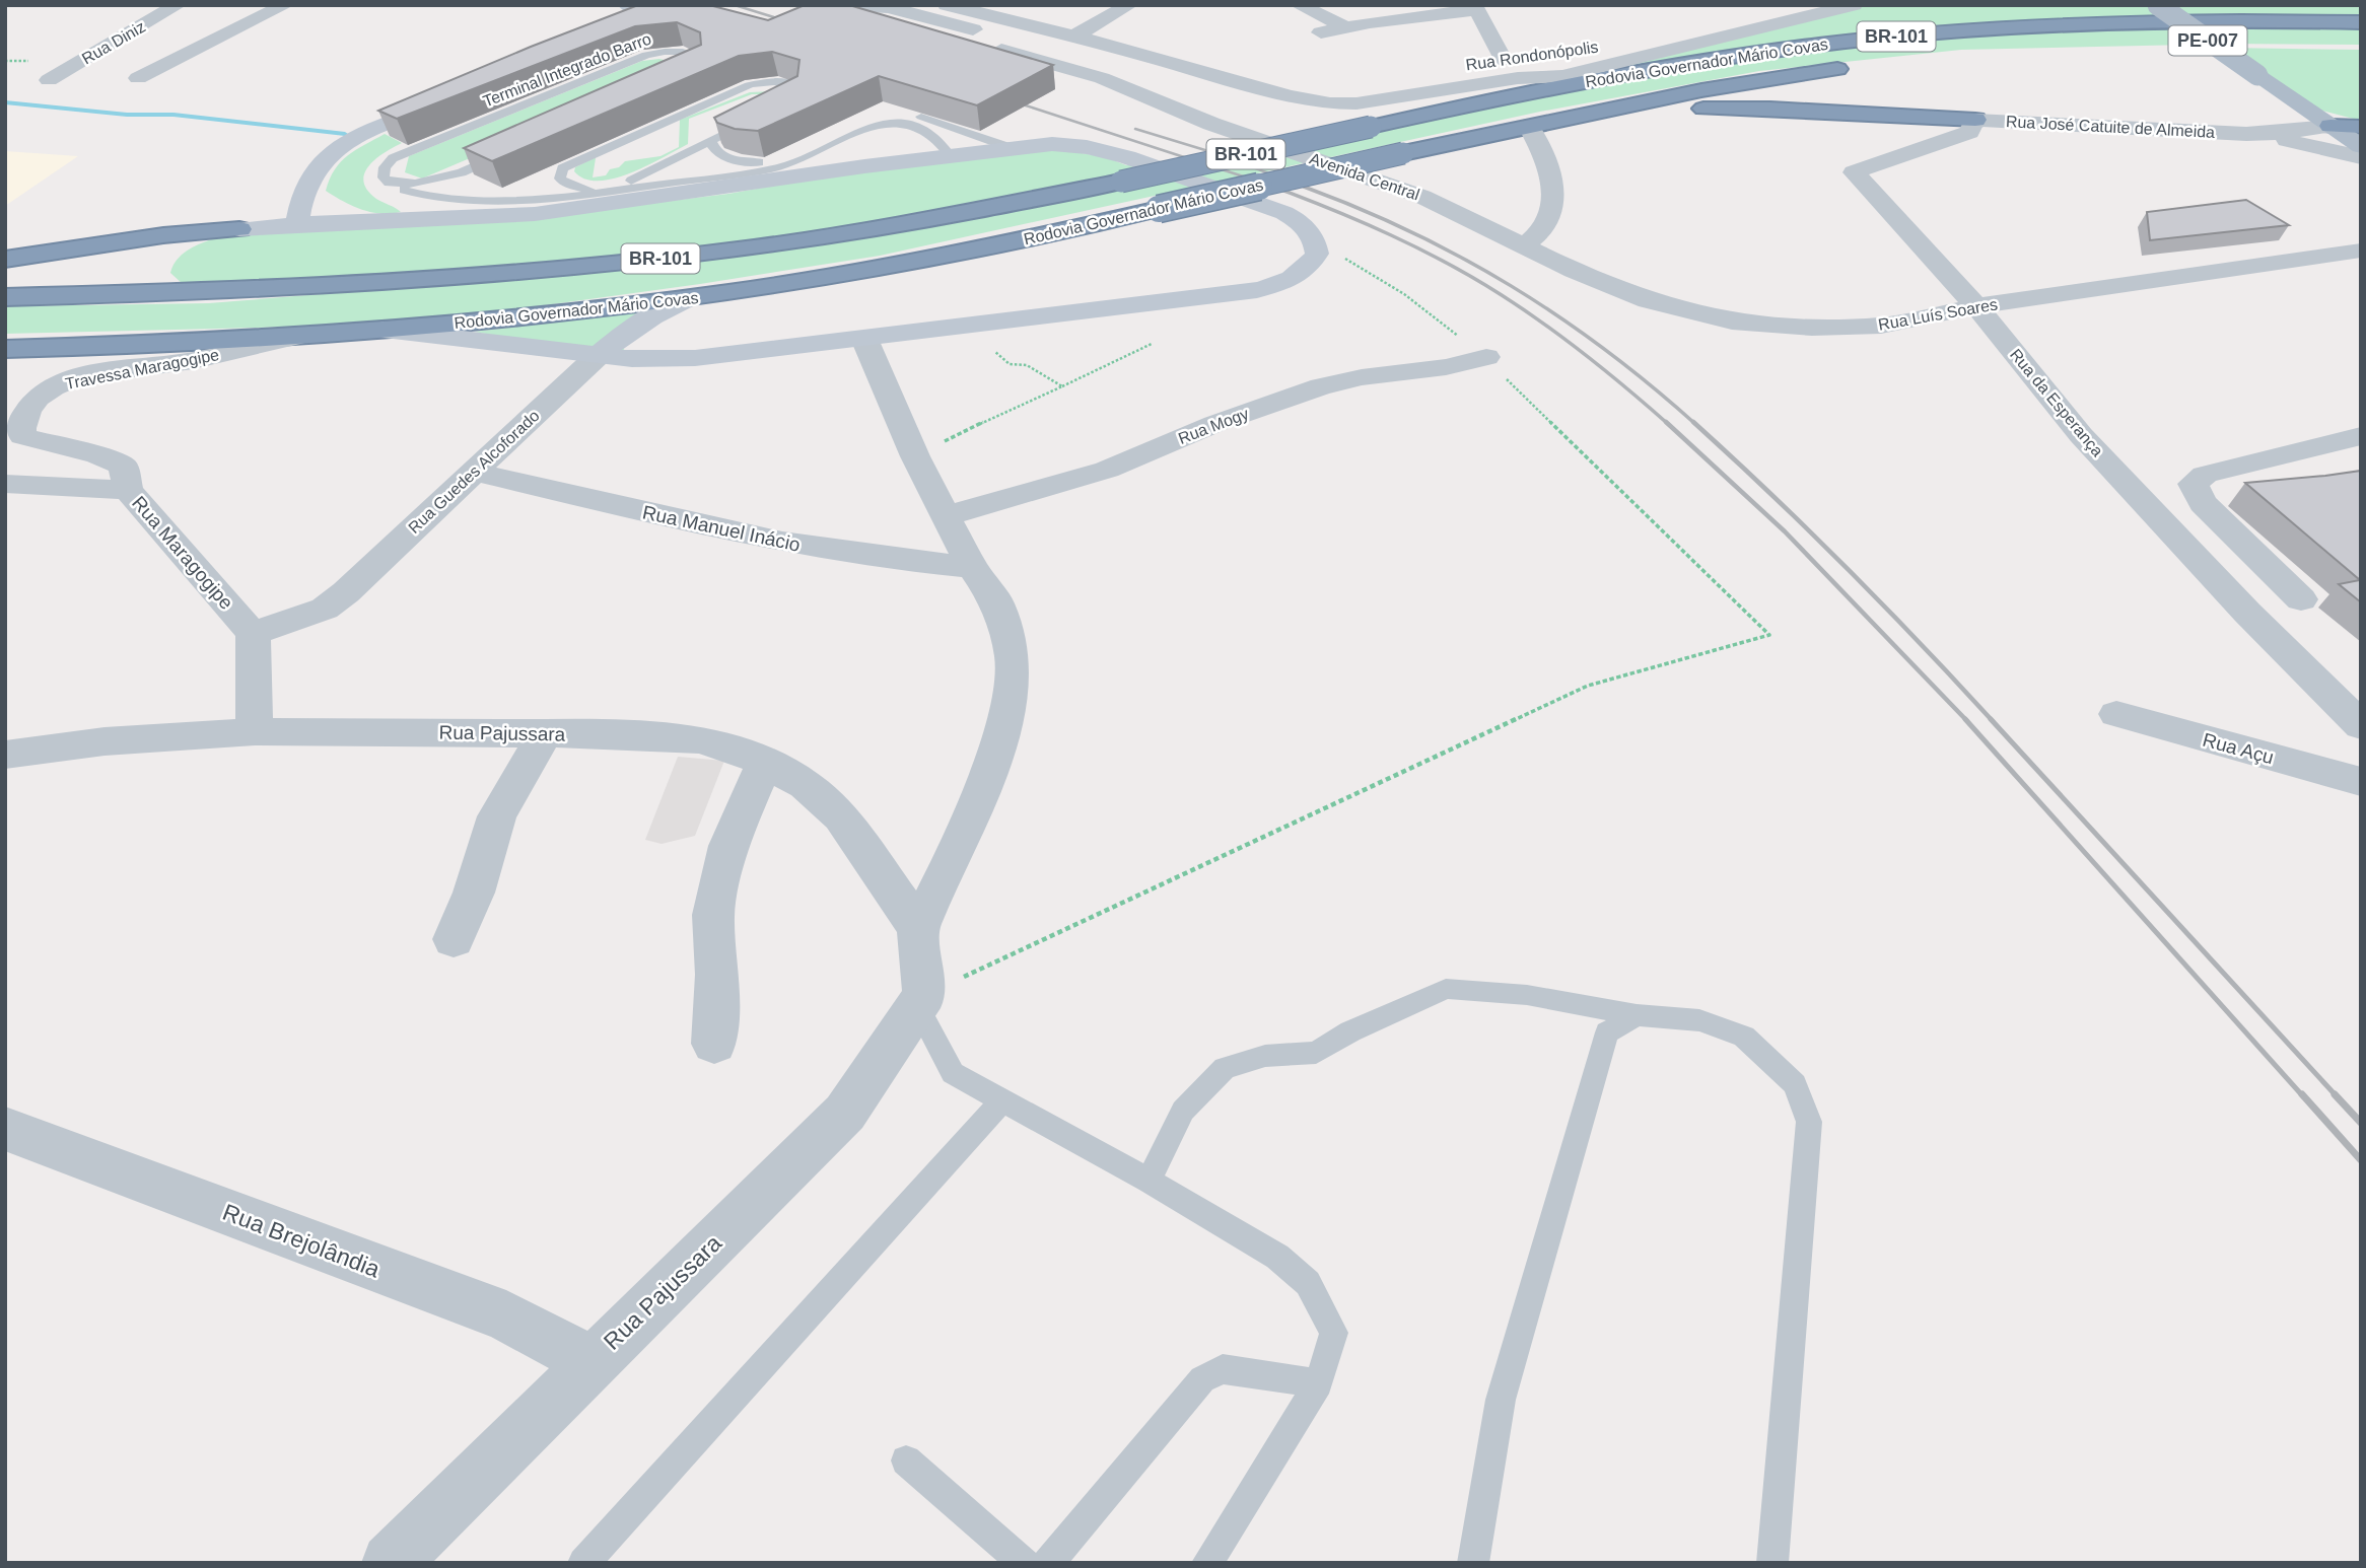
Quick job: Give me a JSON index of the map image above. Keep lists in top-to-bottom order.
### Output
{
  "streets": {
    "highway": ["BR-101", "Rodovia Governador Mário Covas"],
    "main road": ["PE-007"],
    "street": [
      "Rua Diniz",
      "Rua Rondonópolis",
      "Rua José Catuite de Almeida",
      "Avenida Central",
      "Rua Luís Soares",
      "Travessa Maragogipe",
      "Rua da Esperança",
      "Rua Mogy",
      "Rua Guedes Alcoforado",
      "Rua Manuel Inácio",
      "Rua Maragogipe",
      "Rua Pajussara",
      "Rua Açu",
      "Rua Brejolândia"
    ],
    "lane": ["Terminal Integrado Barro"]
  },
  "crossings": [
    ["PE-007", "Rua José Catuite de Almeida"],
    ["Rodovia Governador Mário Covas", "Travessa Maragogipe"],
    ["Rodovia Governador Mário Covas", "Rua Guedes Alcoforado"],
    ["Rua José Catuite de Almeida", "Rua da Esperança"],
    ["Avenida Central", "Rua Luís Soares"],
    ["Rua Luís Soares", "Rua da Esperança"],
    ["Travessa Maragogipe", "Rua Maragogipe"],
    ["Rua Guedes Alcoforado", "Rua Manuel Inácio"],
    ["Rua Guedes Alcoforado", "Rua Maragogipe"],
    ["Rua Pajussara", "Rua Brejolândia"]
  ]
}
